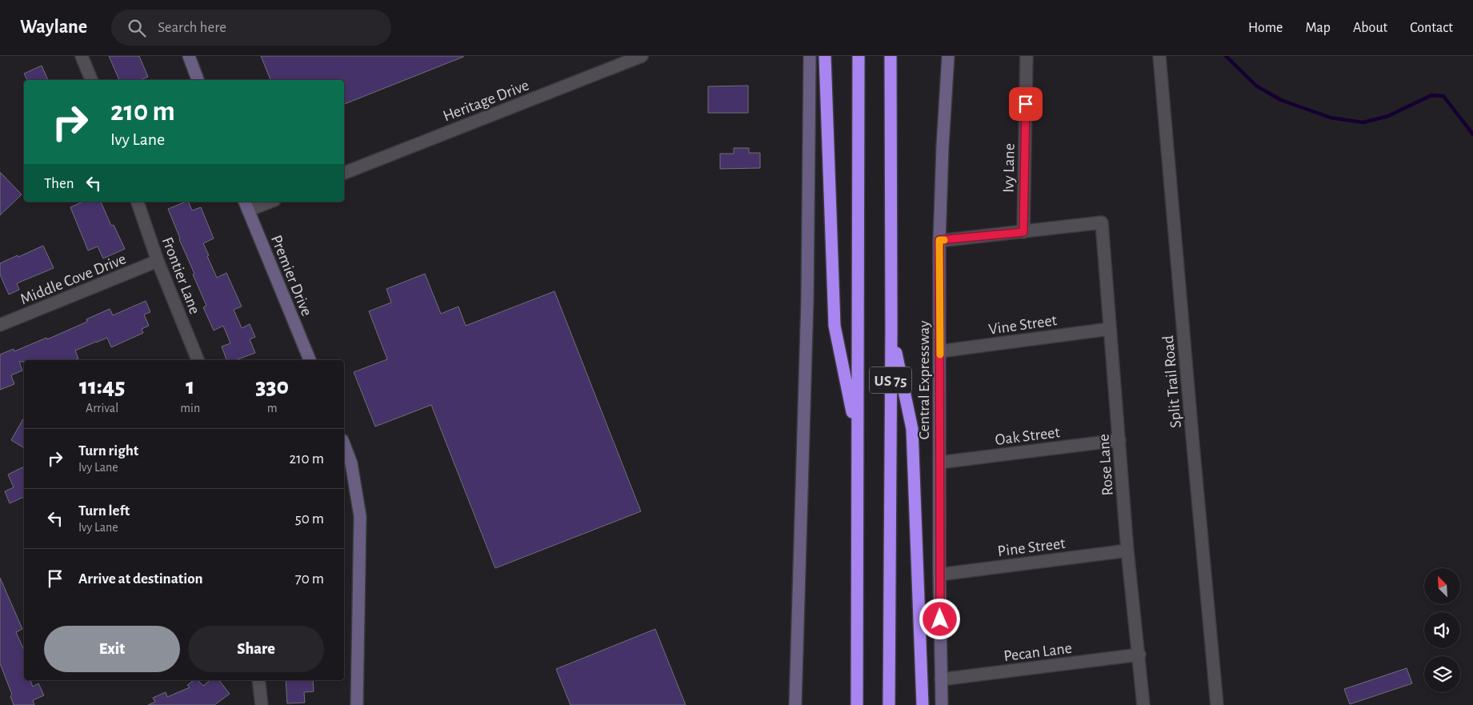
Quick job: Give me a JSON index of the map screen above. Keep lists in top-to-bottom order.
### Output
{
  "streets": {
    "highway": ["US 75", "Central Expressway"],
    "main road": ["Premier Drive"],
    "street": [
      "Heritage Drive",
      "Ivy Lane",
      "Frontier Lane",
      "Middle Cove Drive",
      "Vine Street",
      "Split Trail Road",
      "Oak Street",
      "Rose Lane",
      "Pine Street",
      "Pecan Lane"
    ]
  },
  "crossings": [
    ["Ivy Lane", "Rose Lane"],
    ["Frontier Lane", "Middle Cove Drive"],
    ["Vine Street", "Central Expressway"],
    ["Vine Street", "Rose Lane"],
    ["Central Expressway", "Oak Street"],
    ["Central Expressway", "Pine Street"],
    ["Central Expressway", "Pecan Lane"],
    ["Oak Street", "Rose Lane"],
    ["Rose Lane", "Pine Street"],
    ["Rose Lane", "Pecan Lane"]
  ],
  "north": "top left",
  "page": {
    "header": "Waylane",
    "search": "Search here",
    "nav": [
      "Home",
      "Map",
      "About",
      "Contact"
    ],
    "turn": ["210 m", "Ivy Lane"],
    "then": "Then",
    "eta": [
      "11:45",
      "Arrival",
      "1",
      "min",
      "330",
      "m"
    ],
    "list": [
      {
        "name": "Turn right",
        "note": "Ivy Lane",
        "value": "210 m"
      },
      {
        "name": "Turn left",
        "note": "Ivy Lane",
        "value": "50 m"
      },
      {
        "name": "Arrive at destination",
        "value": "70 m"
      }
    ],
    "buttons": ["Exit", "Share"]
  }
}
